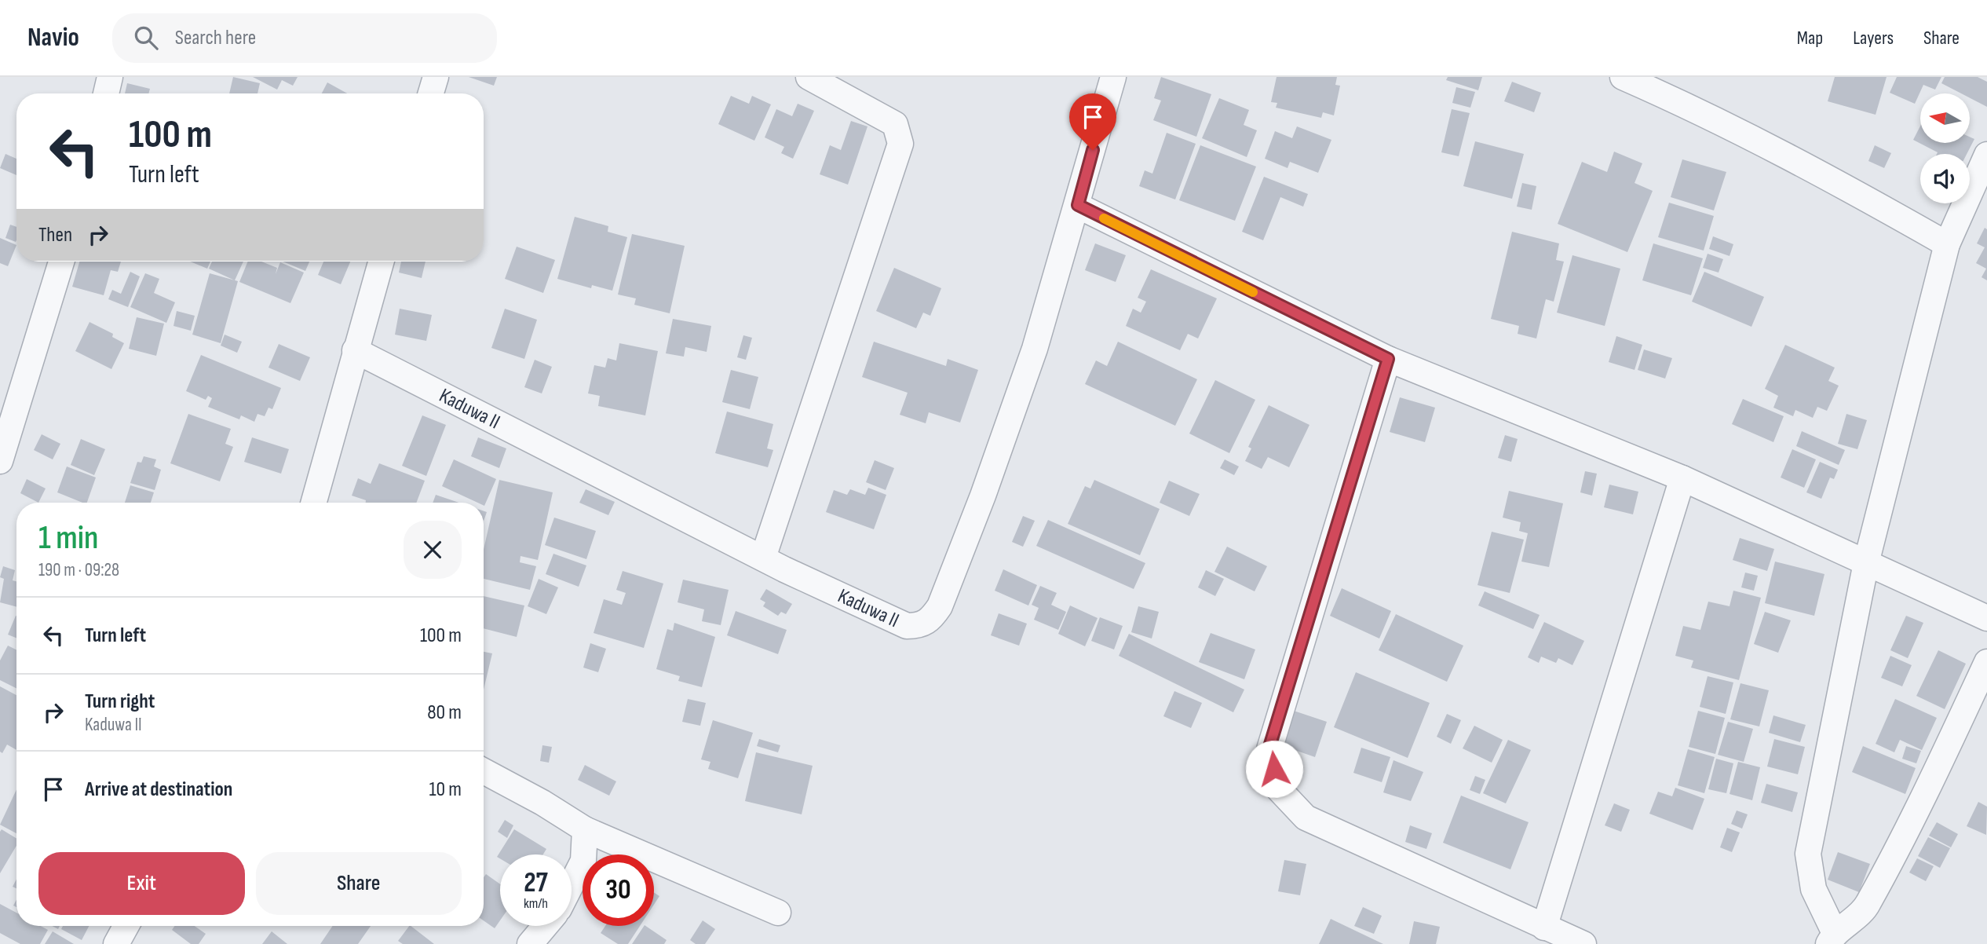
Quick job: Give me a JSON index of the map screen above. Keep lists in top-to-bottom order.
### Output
{
  "streets": {
    "street": ["Kaduwa II"]
  },
  "north": "left",
  "page": {
    "header": "Navio",
    "search": "Search here",
    "nav": ["Map", "Layers", "Share"],
    "turn": ["100 m", "Turn left"],
    "then": "Then",
    "heading": ["1 min", "190 m · 09:28"],
    "list": [
      {
        "name": "Turn left",
        "value": "100 m"
      },
      {
        "name": "Turn right",
        "note": "Kaduwa II",
        "value": "80 m"
      },
      {
        "name": "Arrive at destination",
        "value": "10 m"
      }
    ],
    "buttons": ["Exit", "Share"],
    "speed": "27 km/h",
    "limit": "30"
  }
}
